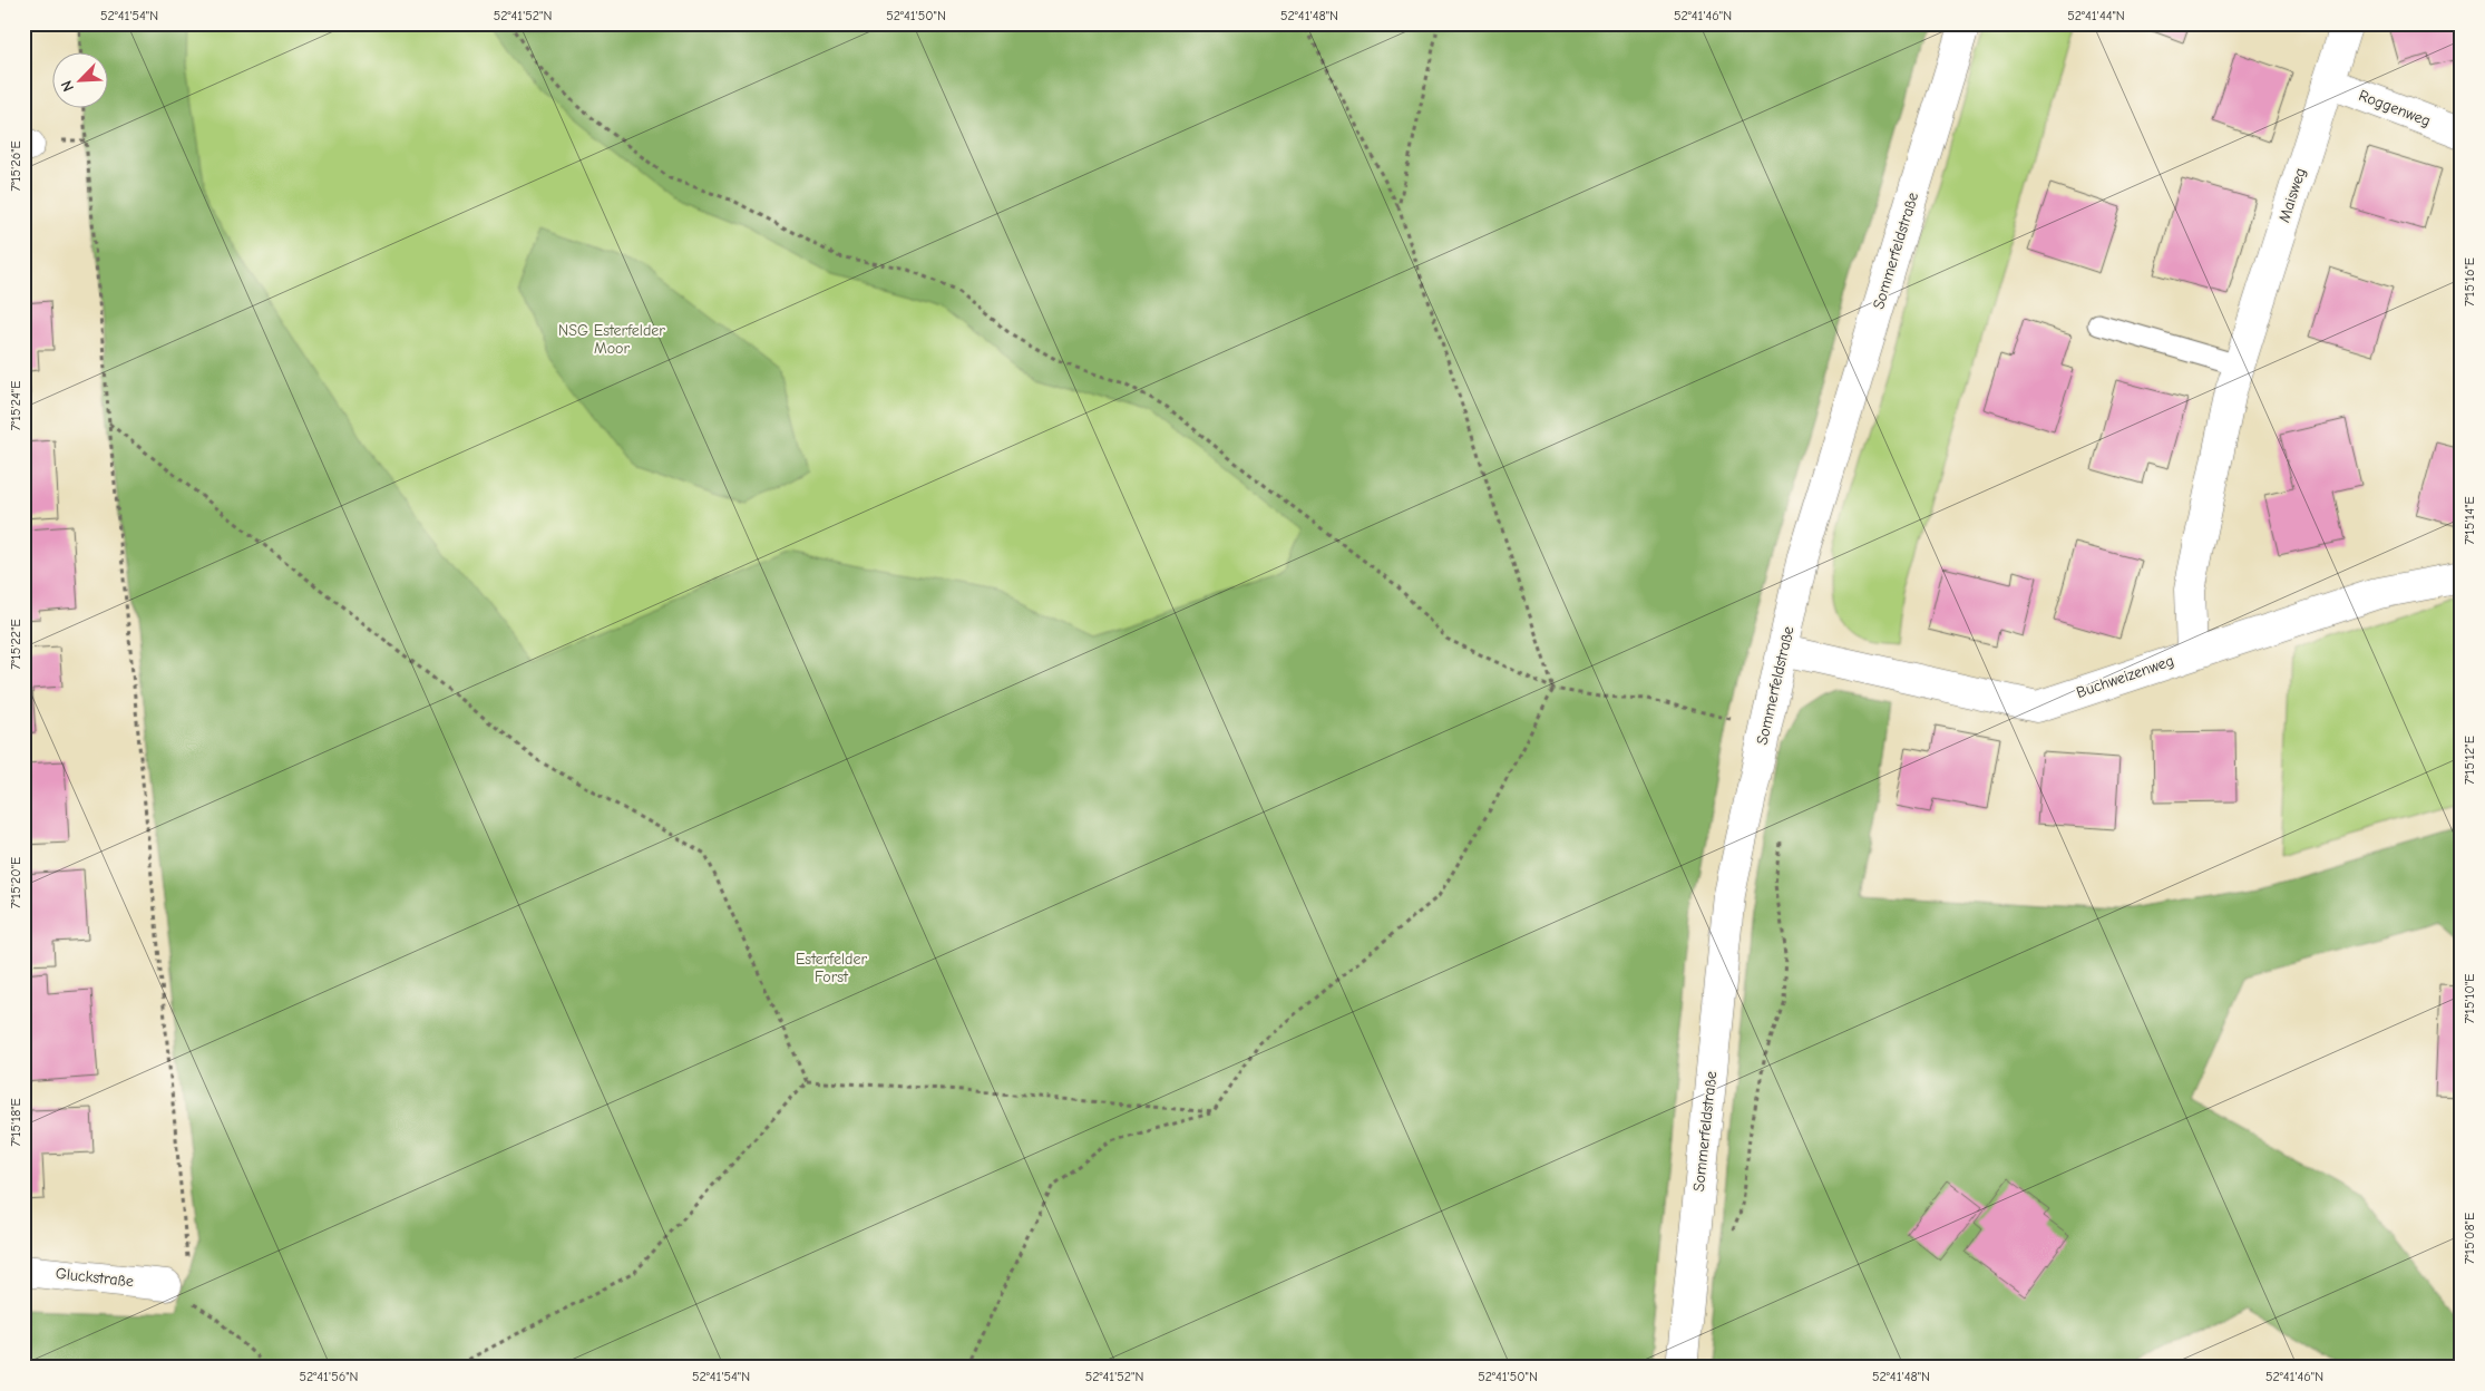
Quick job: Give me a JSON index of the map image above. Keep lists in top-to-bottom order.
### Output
{
  "streets": {
    "street": [
      "Roggenweg",
      "Maisweg",
      "Sommerfeldstraße",
      "Buchweizenweg",
      "Gluckstraße"
    ]
  },
  "crossings": [
    ["Roggenweg", "Maisweg"],
    ["Maisweg", "Buchweizenweg"],
    ["Sommerfeldstraße", "Buchweizenweg"]
  ],
  "parks": ["NSG Esterfelder Moor", "Esterfelder Forst"],
  "north": "bottom left",
  "coordinates": [
    "52°41'54\"N",
    "52°41'52\"N",
    "52°41'50\"N",
    "52°41'48\"N",
    "52°41'46\"N",
    "52°41'44\"N",
    "7°15'26\"E",
    "7°15'16\"E",
    "7°15'24\"E",
    "7°15'14\"E",
    "7°15'22\"E",
    "7°15'12\"E",
    "7°15'20\"E",
    "7°15'10\"E",
    "7°15'18\"E",
    "7°15'08\"E",
    "52°41'56\"N"
  ]
}
